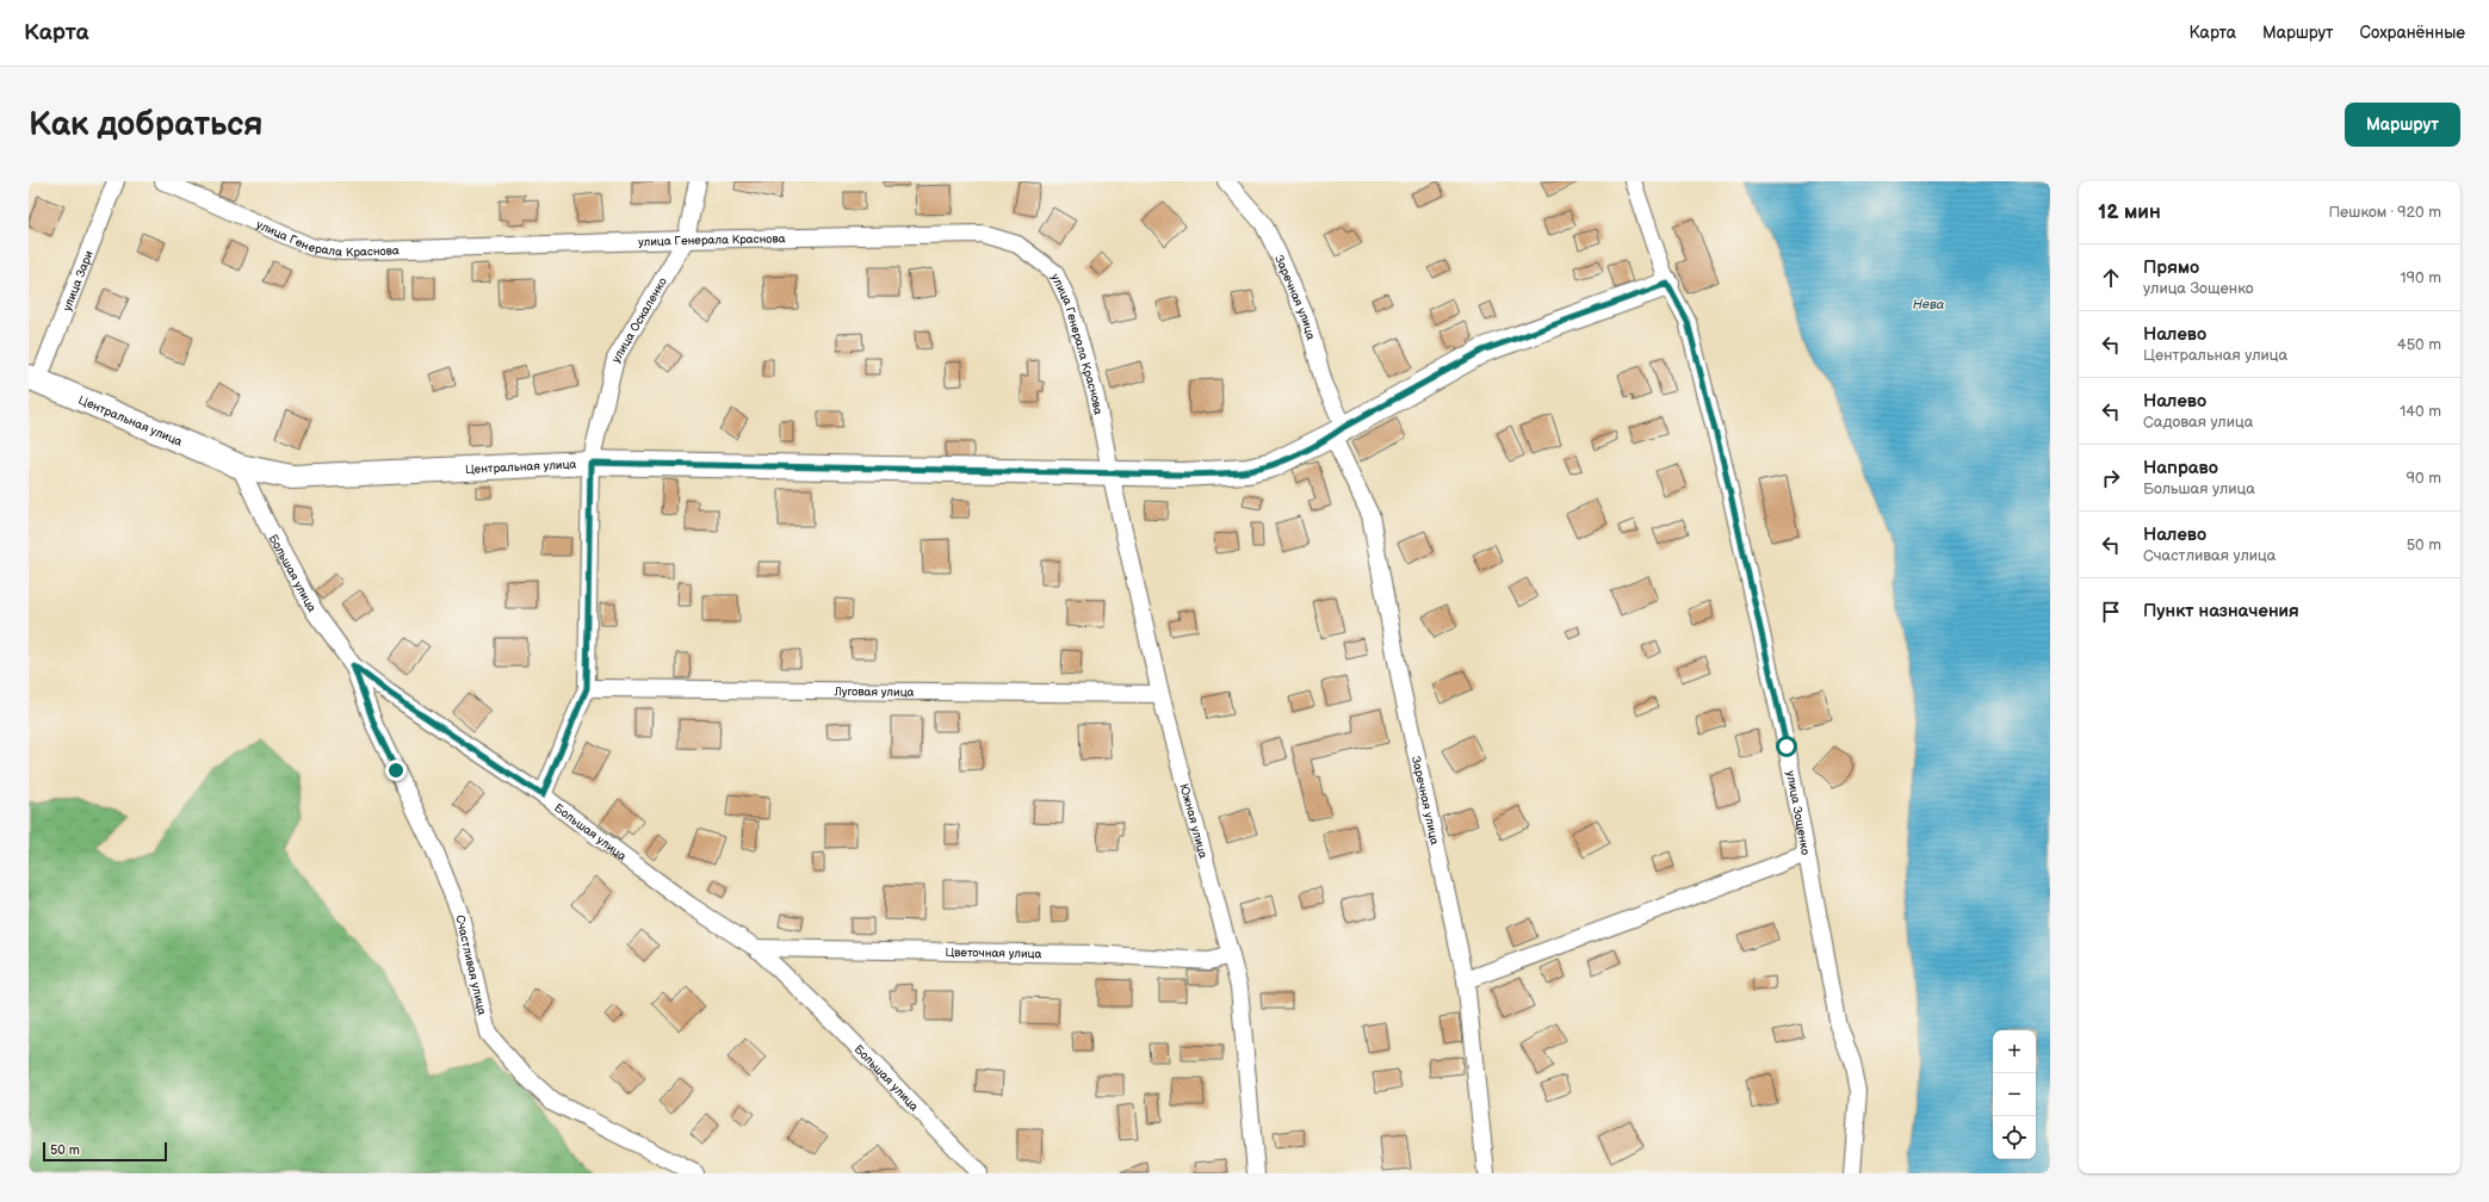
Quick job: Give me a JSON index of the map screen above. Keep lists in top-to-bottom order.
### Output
{
  "streets": {
    "street": [
      "улица Генерала Краснова",
      "улица Зари",
      "Заречная улица",
      "улица Оскаленко",
      "Центральная улица",
      "Большая улица",
      "Луговая улица",
      "улица Зощенко",
      "Южная улица",
      "Цветочная улица",
      "Счастливая улица"
    ]
  },
  "crossings": [
    ["улица Генерала Краснова", "улица Оскаленко"],
    ["улица Генерала Краснова", "Центральная улица"],
    ["улица Генерала Краснова", "Южная улица"],
    ["улица Зари", "Центральная улица"],
    ["Заречная улица", "Центральная улица"],
    ["улица Оскаленко", "Центральная улица"],
    ["улица Оскаленко", "Луговая улица"],
    ["Центральная улица", "Большая улица"],
    ["Центральная улица", "улица Зощенко"],
    ["Центральная улица", "Южная улица"],
    ["Большая улица", "Цветочная улица"],
    ["Большая улица", "Счастливая улица"],
    ["Луговая улица", "Южная улица"],
    ["Южная улица", "Цветочная улица"]
  ],
  "water": ["Нева"],
  "scale_bar": "50 m",
  "page": {
    "header": "Карта",
    "nav": ["Карта", "Маршрут", "Сохранённые"],
    "buttons": "Маршрут",
    "title": "Как добраться",
    "heading": ["12 мин", "Пешком · 920 m"],
    "list": [
      ["Прямо", "улица Зощенко", "190 m"],
      ["Налево", "Центральная улица", "450 m"],
      ["Налево", "Садовая улица", "140 m"],
      ["Направо", "Большая улица", "90 m"],
      ["Налево", "Счастливая улица", "50 m"],
      "Пункт назначения"
    ],
    "map_buttons": ["+", "−"],
    "scale": "50 m"
  }
}
